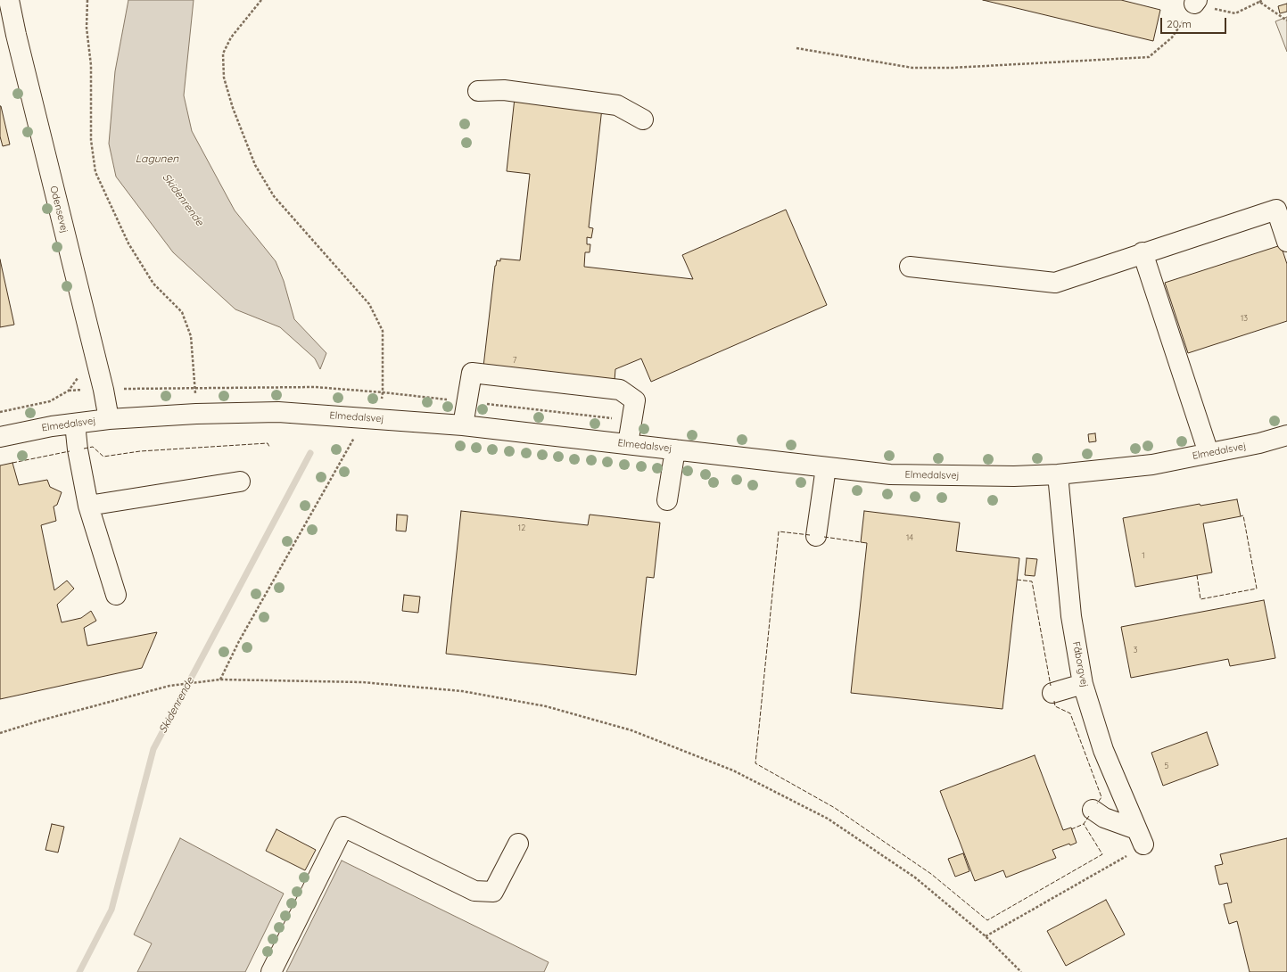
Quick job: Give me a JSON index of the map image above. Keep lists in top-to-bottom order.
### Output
{
  "streets": {
    "street": ["Odensevej", "Elmedalsvej", "Fåborgvej"]
  },
  "crossings": [
    ["Odensevej", "Elmedalsvej"],
    ["Elmedalsvej", "Fåborgvej"]
  ],
  "water": ["Lagunen", "Skidenrende"],
  "house_numbers": [
    "13",
    "7",
    "12",
    "14",
    "1",
    "3",
    "5"
  ],
  "scale_bar": "20 m"
}
